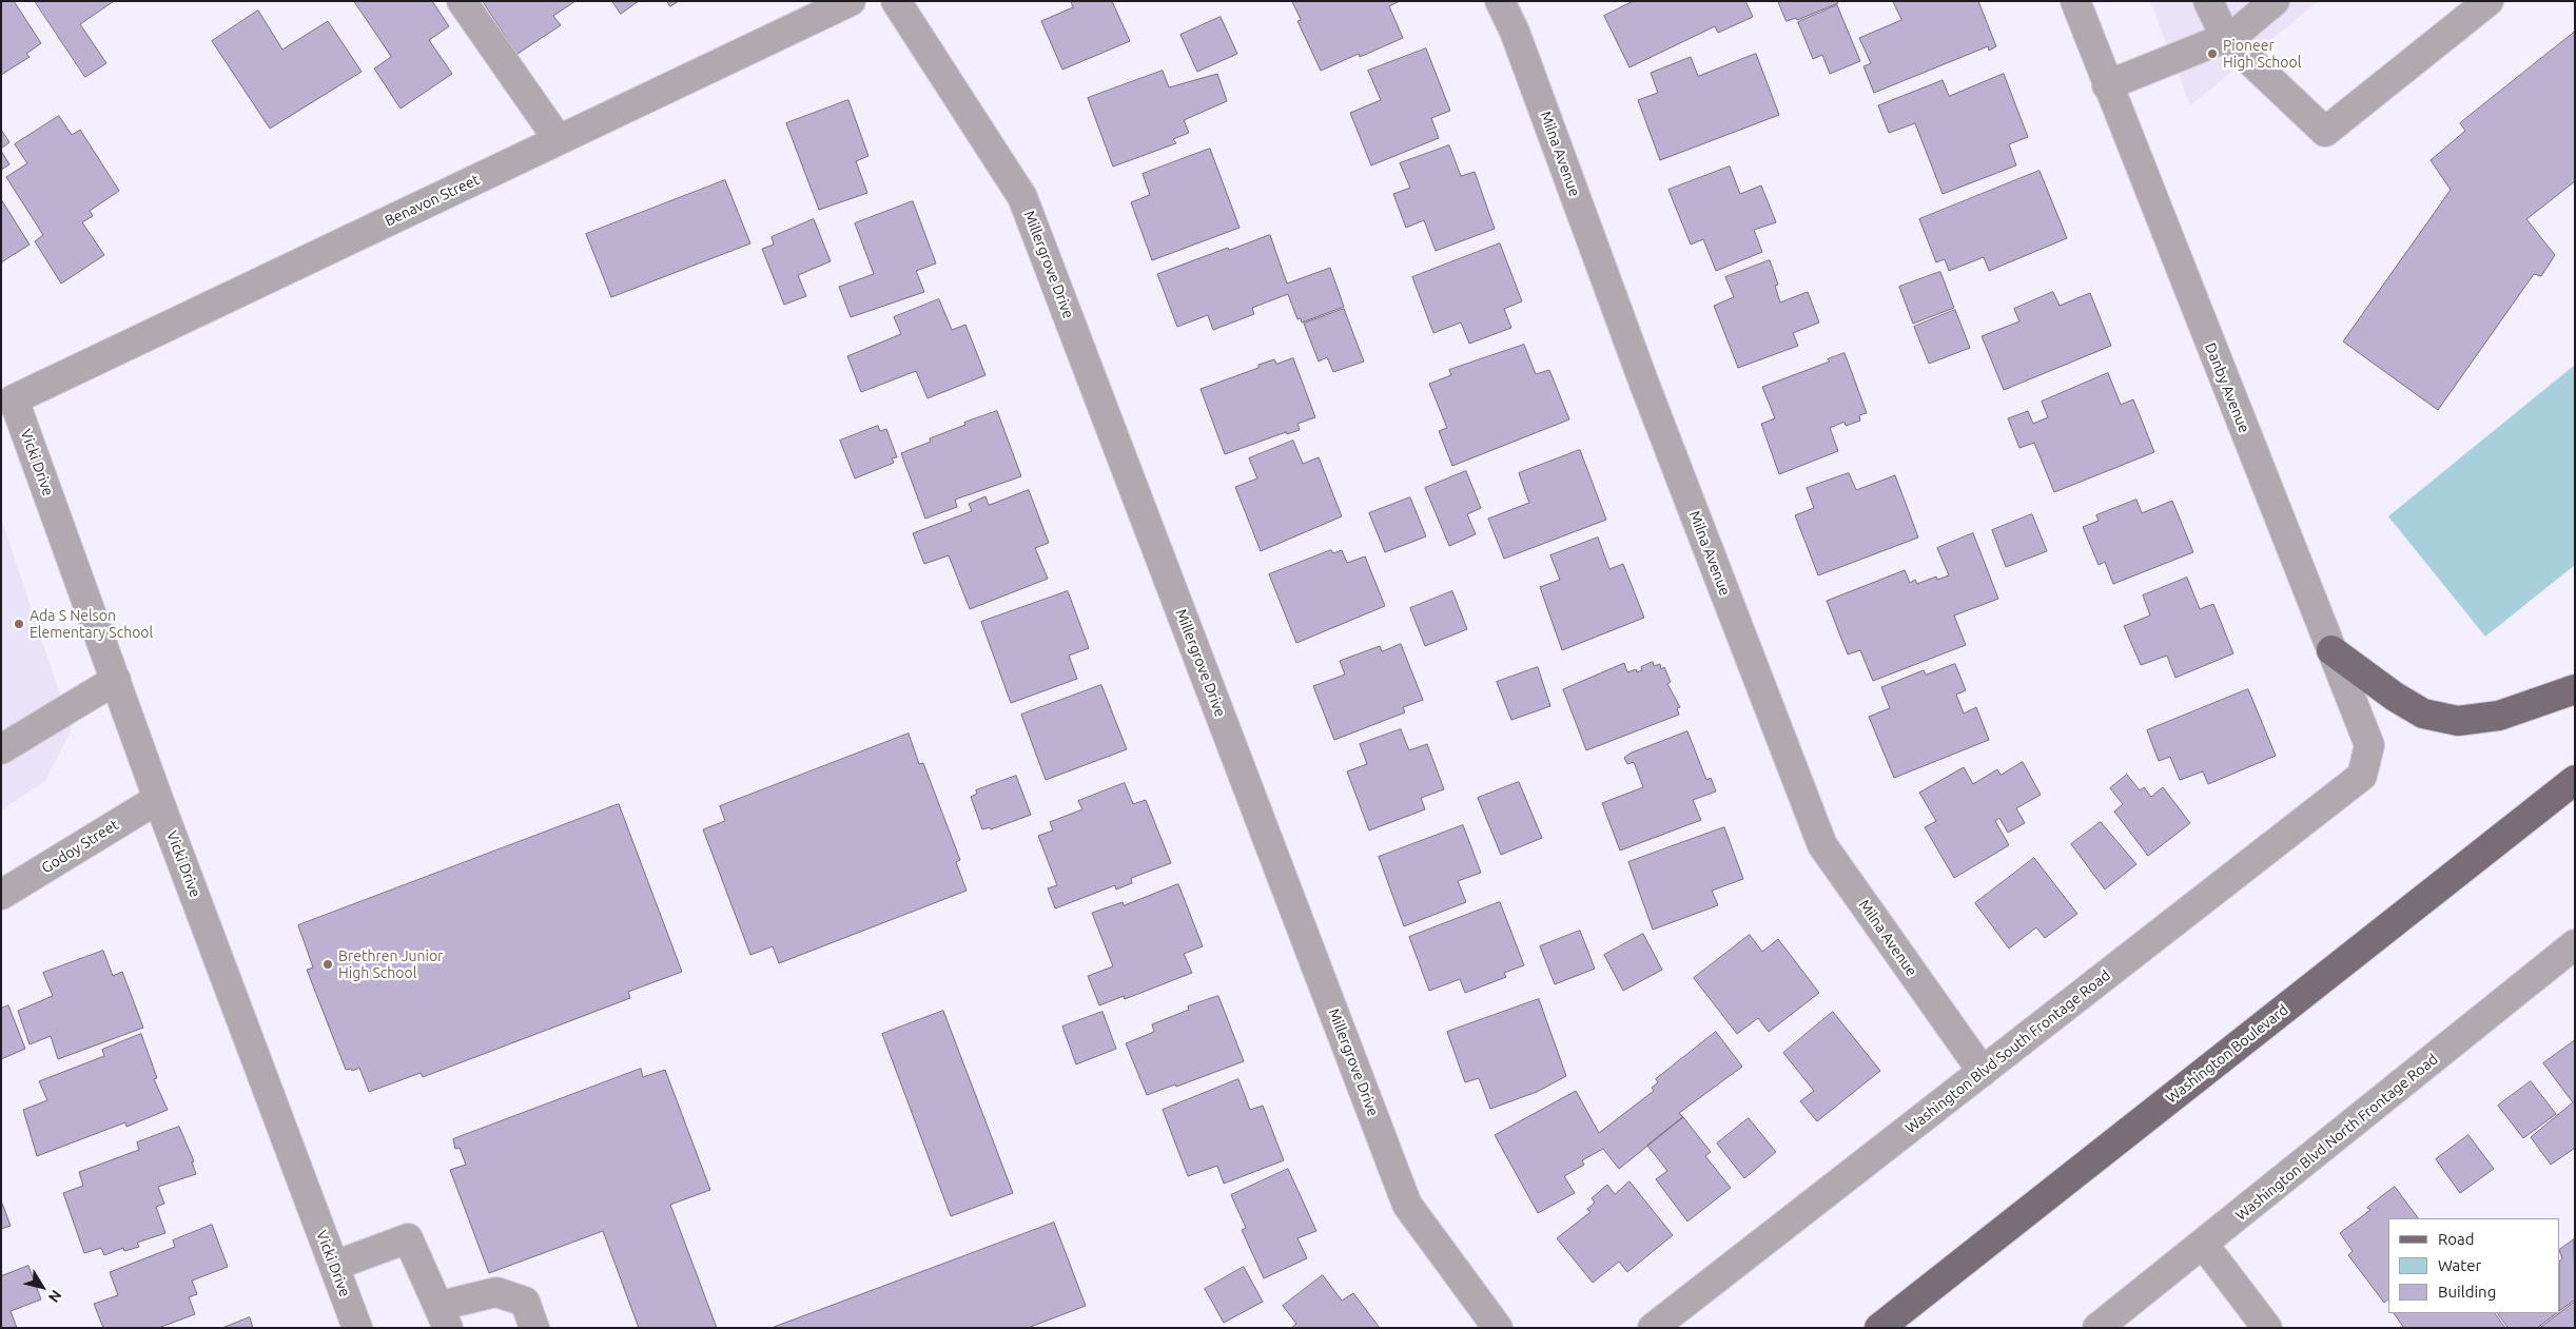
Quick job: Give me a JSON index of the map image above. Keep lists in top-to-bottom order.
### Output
{
  "streets": {
    "main road": ["Washington Boulevard"],
    "street": [
      "Milna Avenue",
      "Benavon Street",
      "Millergrove Drive",
      "Danby Avenue",
      "Vicki Drive",
      "Godoy Street",
      "Washington Blvd South Frontage Road",
      "Washington Blvd North Frontage Road"
    ]
  },
  "crossings": [
    ["Milna Avenue", "Washington Blvd South Frontage Road"],
    ["Benavon Street", "Vicki Drive"],
    ["Danby Avenue", "Washington Blvd South Frontage Road"],
    ["Vicki Drive", "Godoy Street"]
  ],
  "places": ["Pioneer High School", "Ada S Nelson Elementary School", "Brethren Junior High School"],
  "legend": ["Road", "Water", "Building"],
  "north": "bottom right"
}
